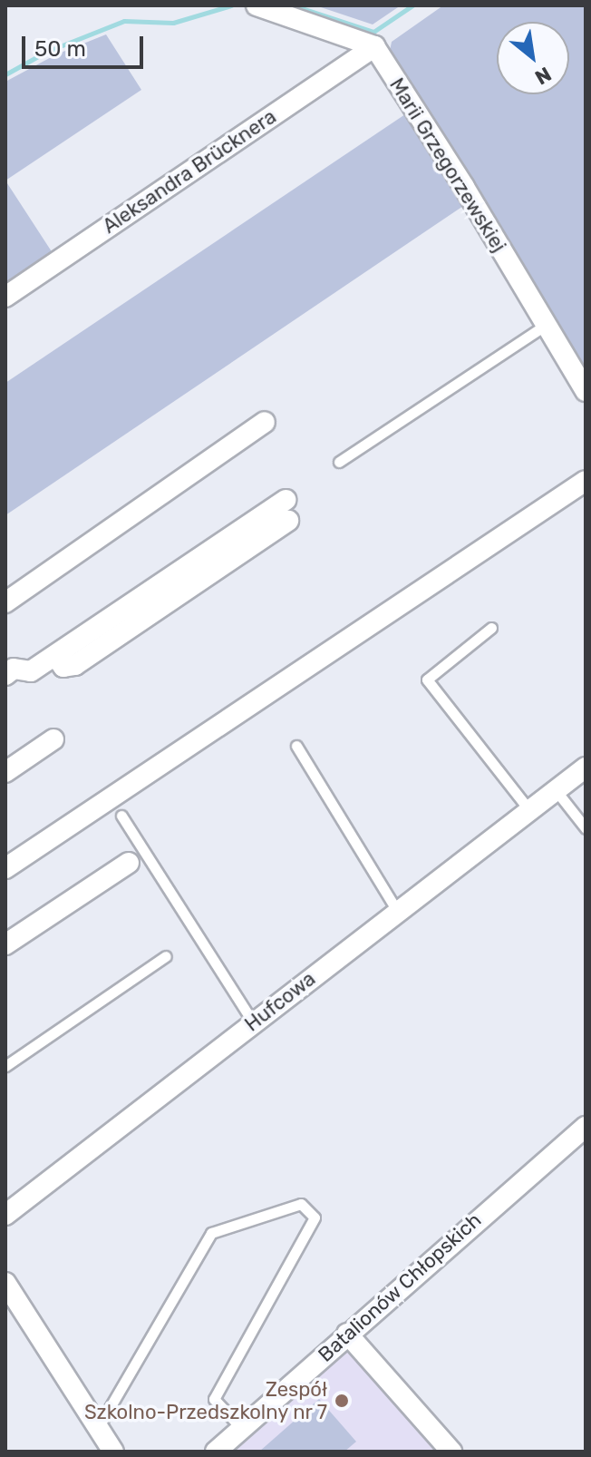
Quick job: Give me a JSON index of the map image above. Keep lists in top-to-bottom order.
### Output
{
  "streets": {
    "street": [
      "Marii Grzegorzewskiej",
      "Aleksandra Brücknera",
      "Hufcowa",
      "Batalionów Chłopskich"
    ]
  },
  "crossings": [
    ["Marii Grzegorzewskiej", "Aleksandra Brücknera"]
  ],
  "places": ["Zespół Szkolno-Przedszkolny nr 7"],
  "scale_bar": "50 m",
  "north": "bottom right"
}
